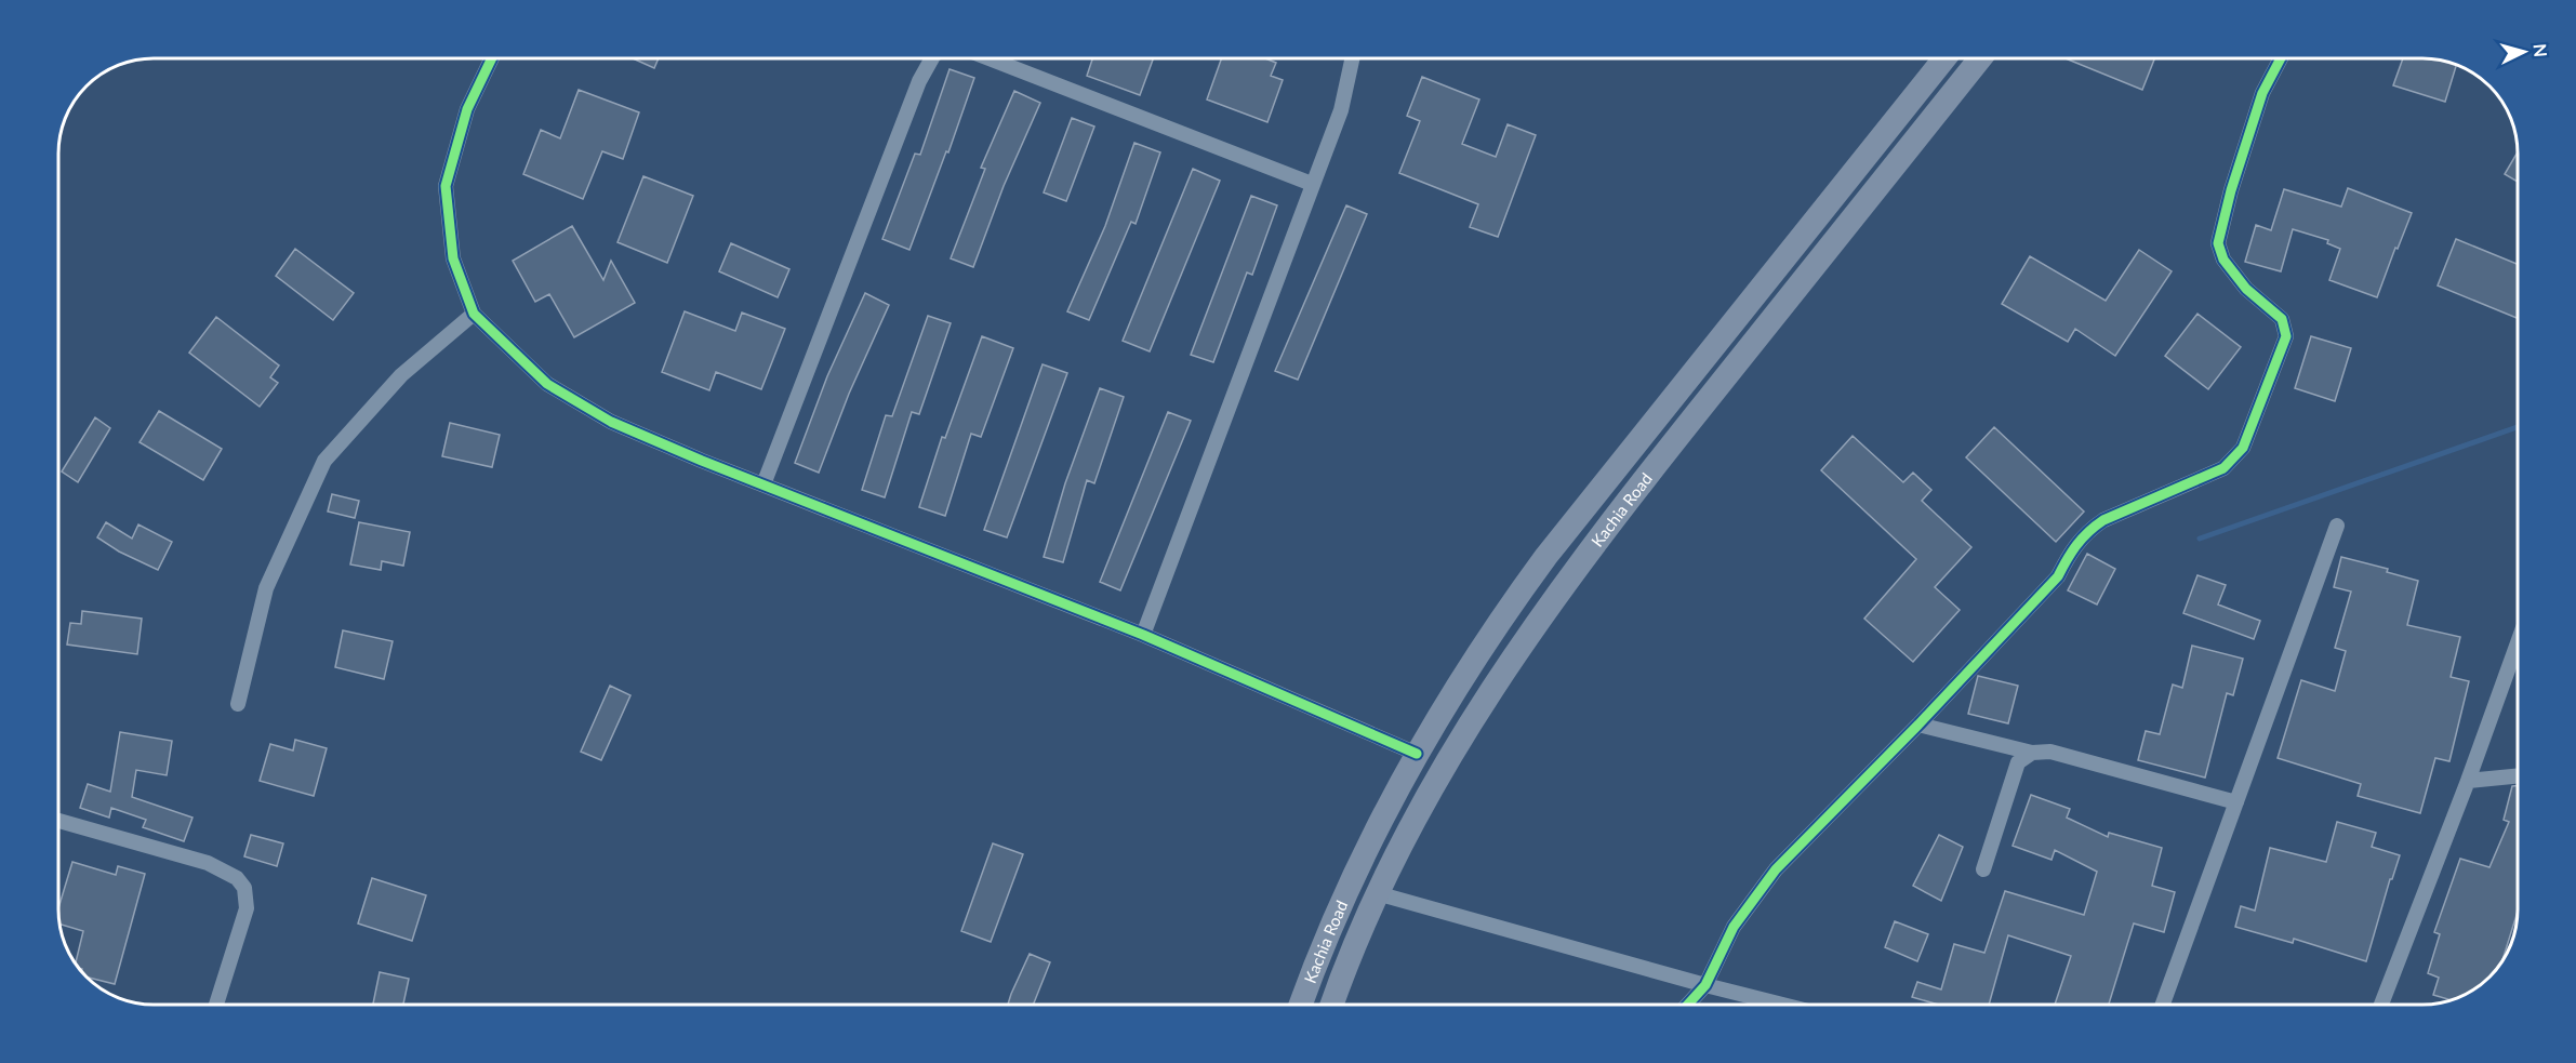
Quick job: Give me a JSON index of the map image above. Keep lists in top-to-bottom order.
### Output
{
  "streets": {
    "highway": ["Kachia Road"]
  },
  "north": "right"
}
